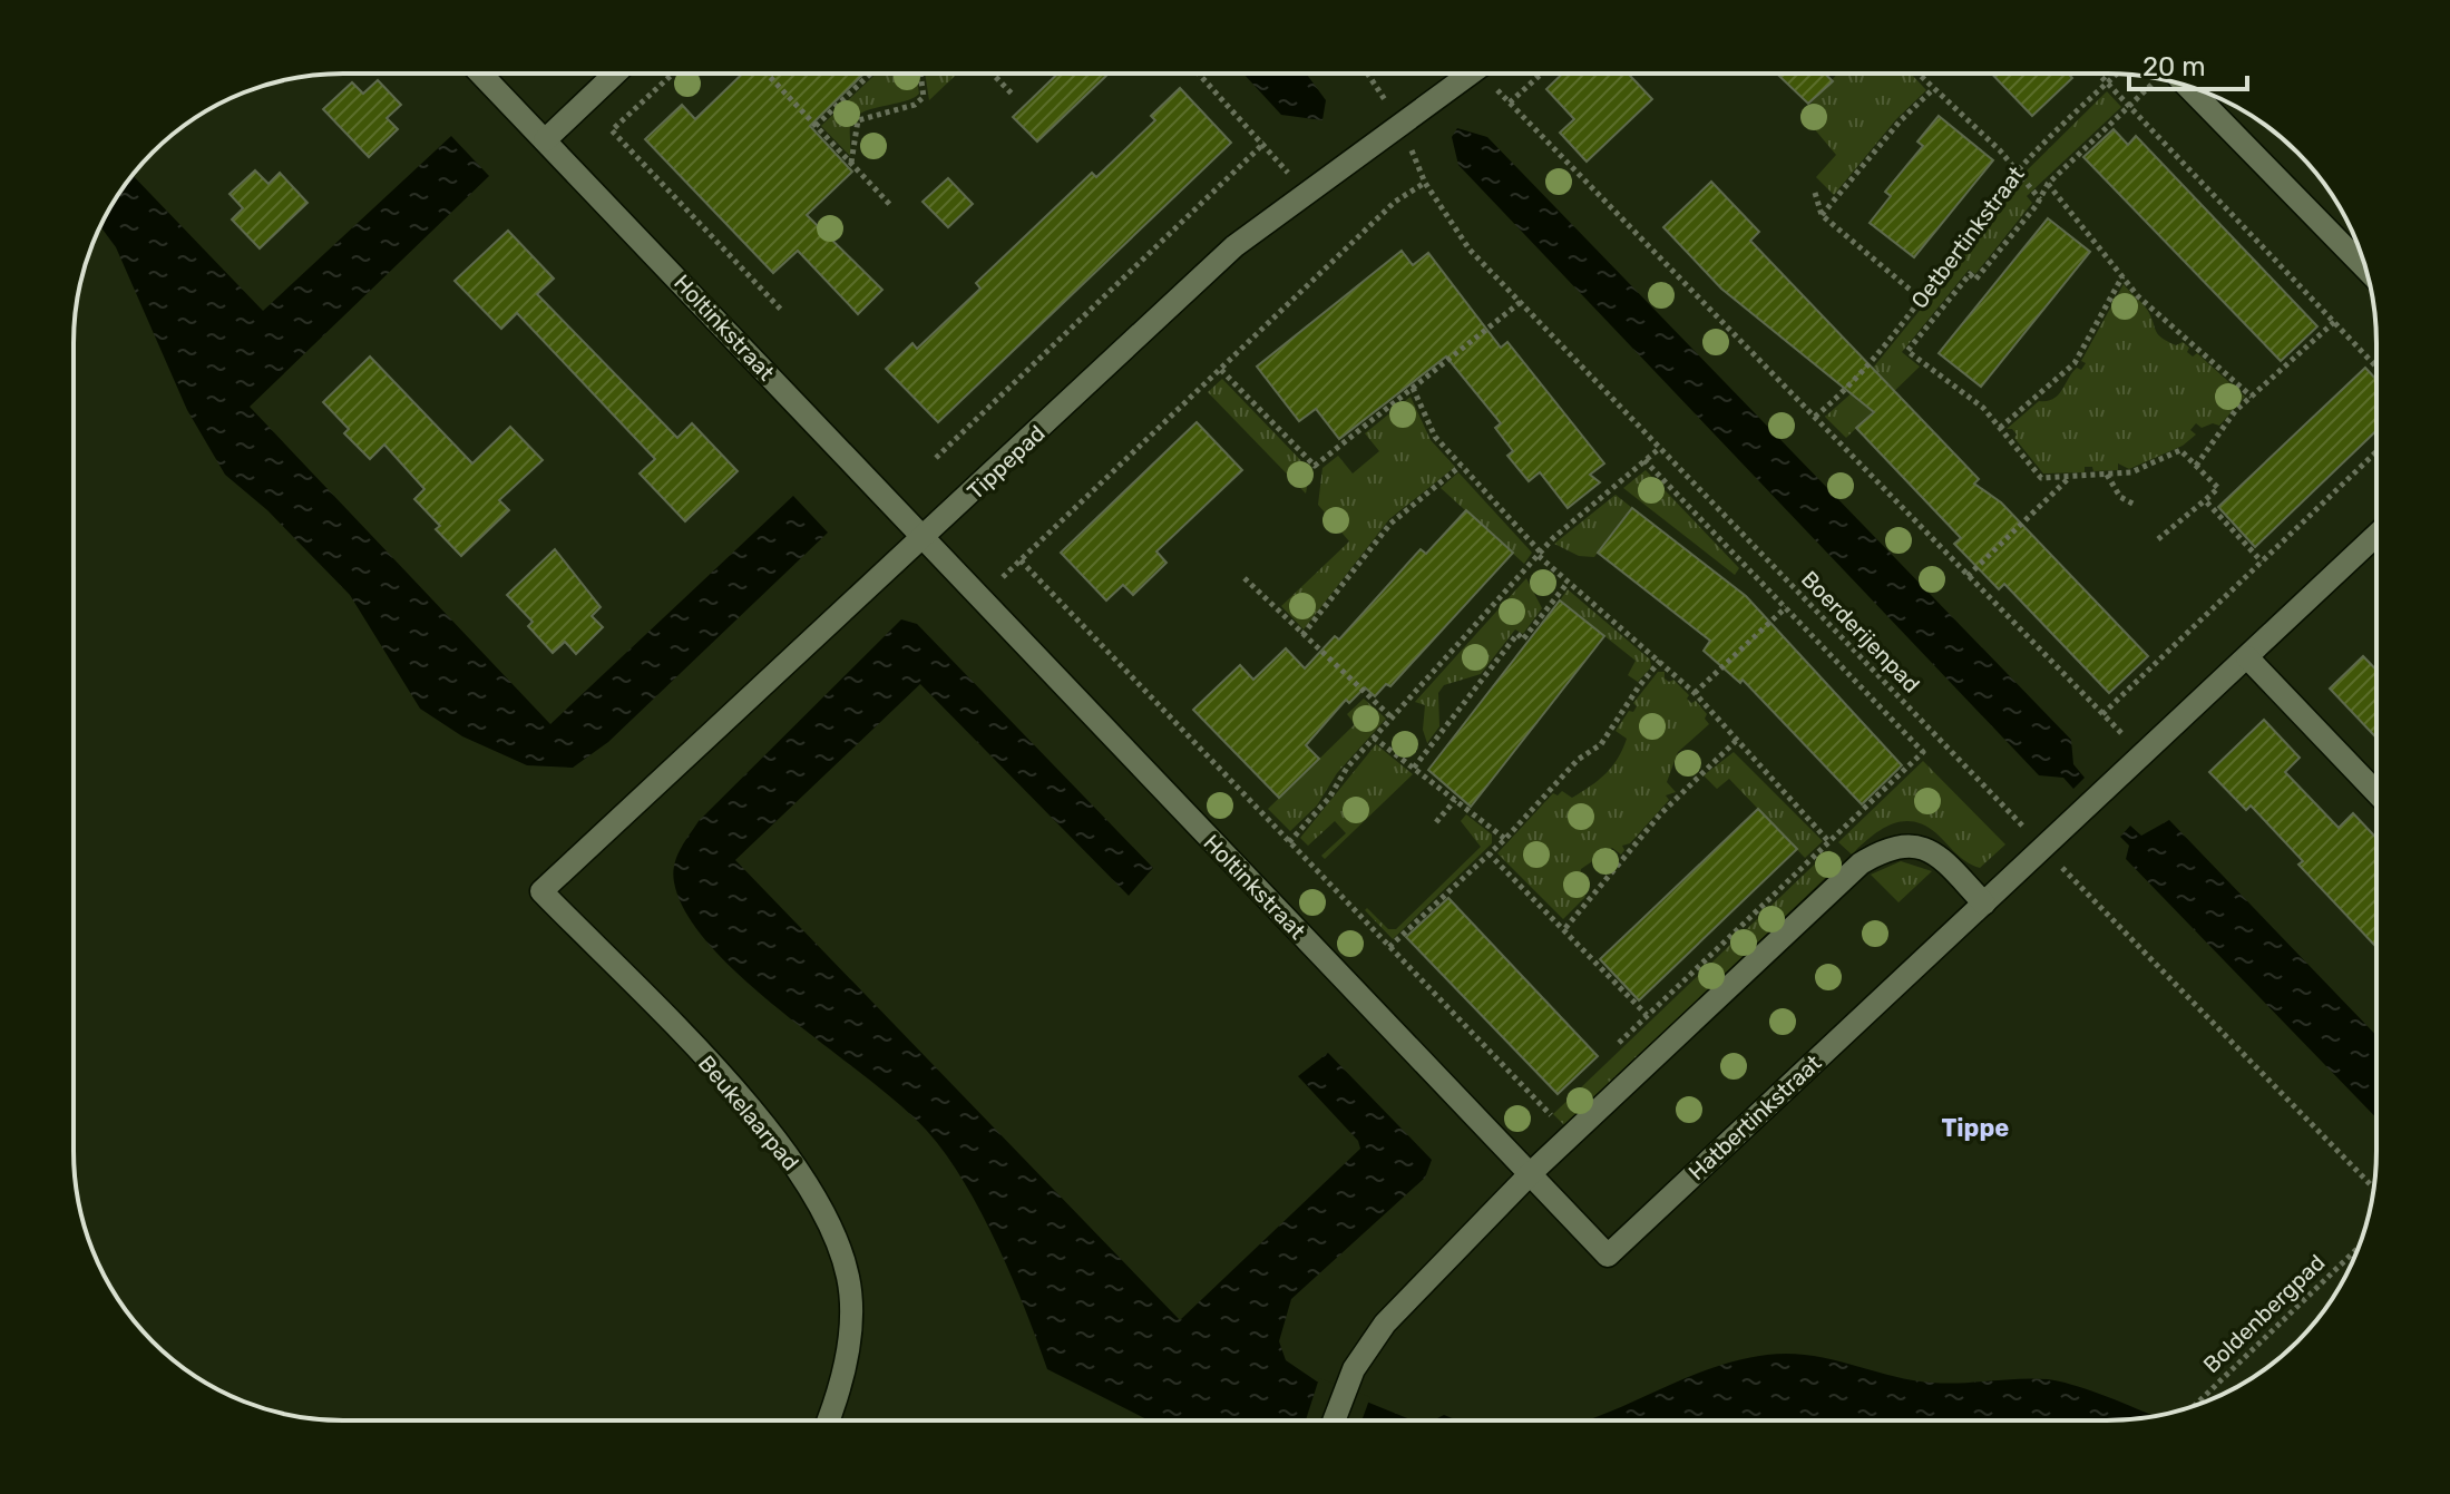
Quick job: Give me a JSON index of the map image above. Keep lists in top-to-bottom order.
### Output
{
  "streets": {
    "street": [
      "Holtinkstraat",
      "Tippepad",
      "Beukelaarpad",
      "Hatbertinkstraat"
    ],
    "path": ["Oetbertinkstraat", "Boerderijenpad", "Boldenbergpad"]
  },
  "crossings": [
    ["Holtinkstraat", "Tippepad"],
    ["Holtinkstraat", "Hatbertinkstraat"],
    ["Tippepad", "Boerderijenpad"],
    ["Tippepad", "Beukelaarpad"],
    ["Boerderijenpad", "Hatbertinkstraat"]
  ],
  "districts": ["Tippe"],
  "scale_bar": "20 m"
}
